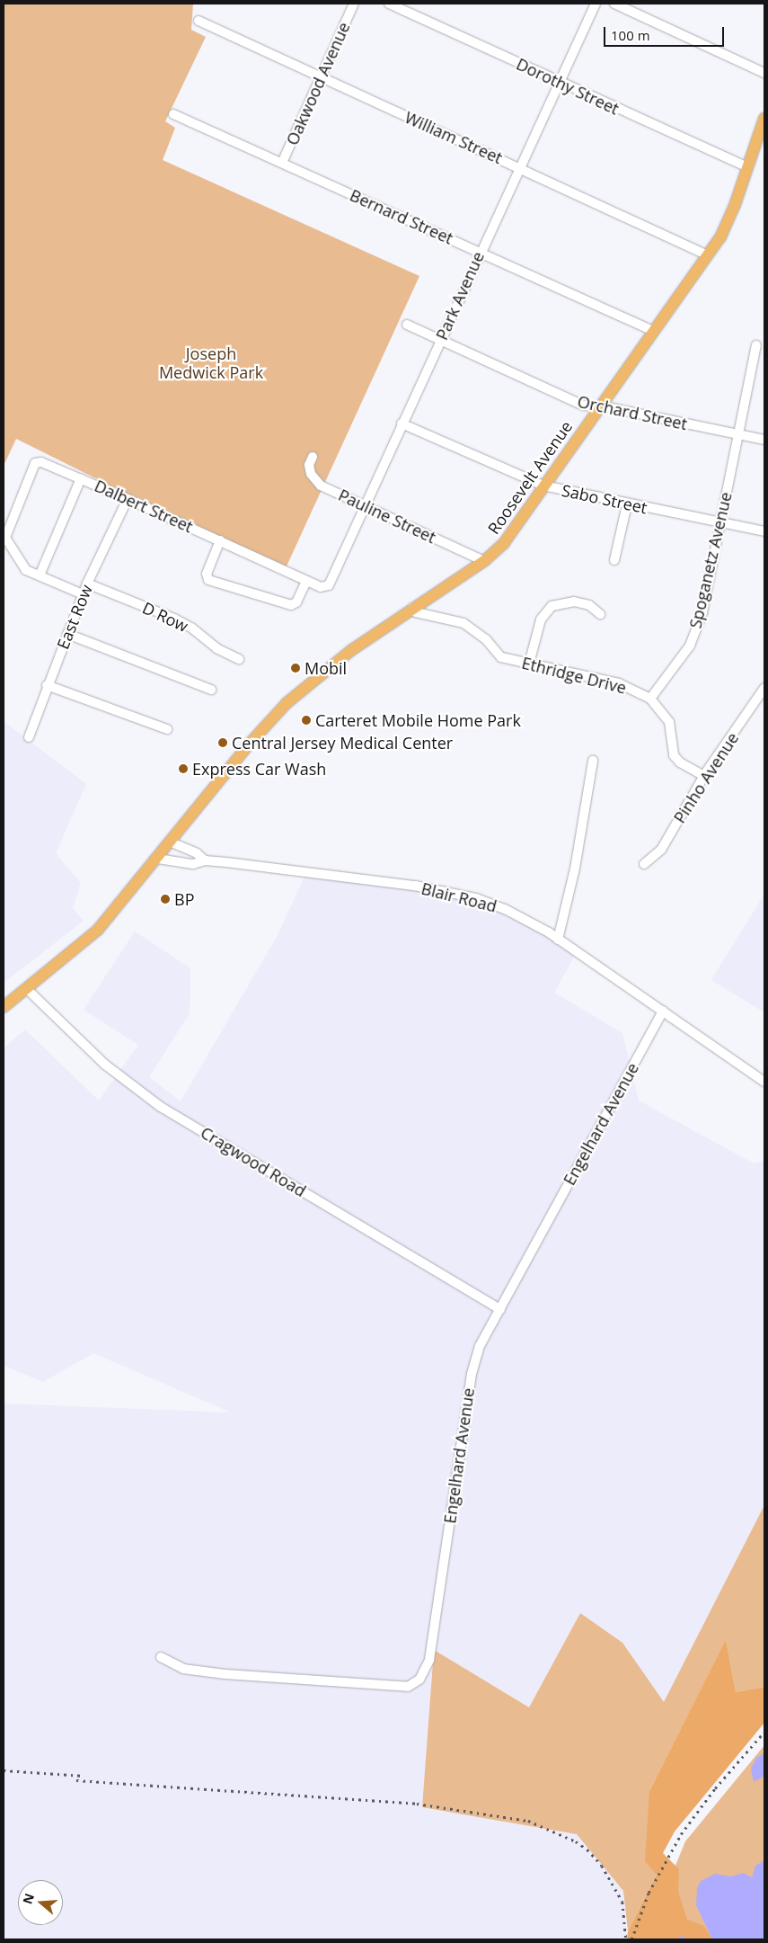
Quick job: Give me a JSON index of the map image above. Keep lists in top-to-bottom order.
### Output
{
  "streets": {
    "main road": ["Roosevelt Avenue"],
    "street": [
      "Oakwood Avenue",
      "Dorothy Street",
      "William Street",
      "Bernard Street",
      "Park Avenue",
      "Orchard Street",
      "Sabo Street",
      "Dalbert Street",
      "Pauline Street",
      "Spoganetz Avenue",
      "East Row",
      "D Row",
      "Ethridge Drive",
      "Pinho Avenue",
      "Blair Road",
      "Engelhard Avenue",
      "Cragwood Road"
    ]
  },
  "crossings": [
    ["Oakwood Avenue", "William Street"],
    ["Oakwood Avenue", "Bernard Street"],
    ["Dorothy Street", "Park Avenue"],
    ["Dorothy Street", "Roosevelt Avenue"],
    ["William Street", "Park Avenue"],
    ["William Street", "Roosevelt Avenue"],
    ["Bernard Street", "Park Avenue"],
    ["Bernard Street", "Roosevelt Avenue"],
    ["Park Avenue", "Orchard Street"],
    ["Park Avenue", "Sabo Street"],
    ["Park Avenue", "Dalbert Street"],
    ["Park Avenue", "Pauline Street"],
    ["Orchard Street", "Roosevelt Avenue"],
    ["Orchard Street", "Spoganetz Avenue"],
    ["Roosevelt Avenue", "Sabo Street"],
    ["Roosevelt Avenue", "Pauline Street"],
    ["Roosevelt Avenue", "Ethridge Drive"],
    ["Roosevelt Avenue", "Blair Road"],
    ["Roosevelt Avenue", "Cragwood Road"],
    ["Sabo Street", "Spoganetz Avenue"],
    ["Dalbert Street", "East Row"],
    ["Spoganetz Avenue", "Ethridge Drive"],
    ["East Row", "D Row"],
    ["Ethridge Drive", "Pinho Avenue"],
    ["Blair Road", "Engelhard Avenue"],
    ["Engelhard Avenue", "Cragwood Road"]
  ],
  "parks": ["Joseph Medwick Park"],
  "places": [
    "Mobil",
    "Carteret Mobile Home Park",
    "Central Jersey Medical Center",
    "Express Car Wash",
    "BP"
  ],
  "scale_bar": "100 m",
  "north": "left"
}
